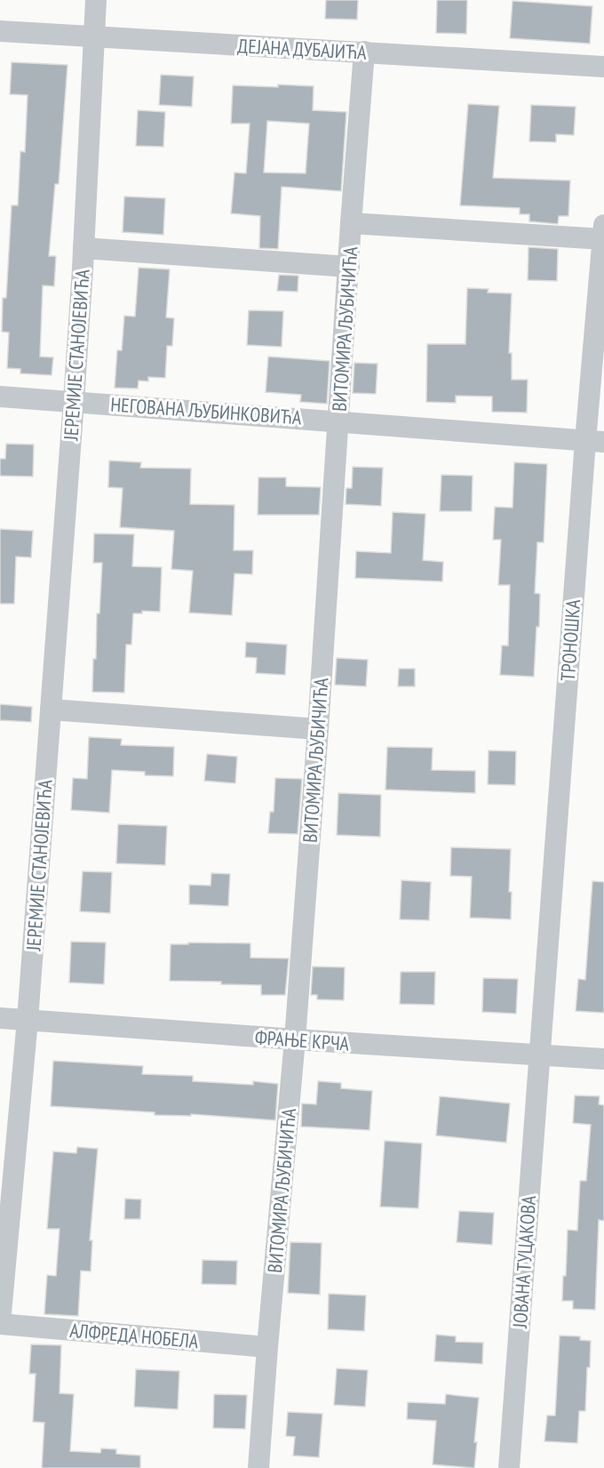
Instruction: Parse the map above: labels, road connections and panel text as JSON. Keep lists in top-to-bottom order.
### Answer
{
  "streets": {
    "street": [
      "ДЕЈАНА ДУБАЈИЋА",
      "ВИТОМИРА ЉУБИЧИЋА",
      "ЈЕРЕМИЈЕ СТАНОЈЕВИЋА",
      "НЕГОВАНА ЉУБИНКОВИЋА",
      "ТРОНОШКА",
      "ФРАЊЕ КРЧА",
      "ЈОВАНА ТУЦАКОВА",
      "АЛФРЕДА НОБЕЛА"
    ]
  },
  "crossings": [
    ["ДЕЈАНА ДУБАЈИЋА", "ВИТОМИРА ЉУБИЧИЋА"],
    ["ДЕЈАНА ДУБАЈИЋА", "ЈЕРЕМИЈЕ СТАНОЈЕВИЋА"],
    ["ВИТОМИРА ЉУБИЧИЋА", "НЕГОВАНА ЉУБИНКОВИЋА"],
    ["ВИТОМИРА ЉУБИЧИЋА", "ФРАЊЕ КРЧА"],
    ["ВИТОМИРА ЉУБИЧИЋА", "АЛФРЕДА НОБЕЛА"],
    ["ЈЕРЕМИЈЕ СТАНОЈЕВИЋА", "НЕГОВАНА ЉУБИНКОВИЋА"],
    ["ЈЕРЕМИЈЕ СТАНОЈЕВИЋА", "ФРАЊЕ КРЧА"],
    ["ЈЕРЕМИЈЕ СТАНОЈЕВИЋА", "АЛФРЕДА НОБЕЛА"],
    ["НЕГОВАНА ЉУБИНКОВИЋА", "ТРОНОШКА"],
    ["ТРОНОШКА", "ФРАЊЕ КРЧА"],
    ["ТРОНОШКА", "ЈОВАНА ТУЦАКОВА"],
    ["ФРАЊЕ КРЧА", "ЈОВАНА ТУЦАКОВА"],
    ["ФРАЊЕ КРЧА", "АЛФРЕДА НОБЕЛА"]
  ]
}
